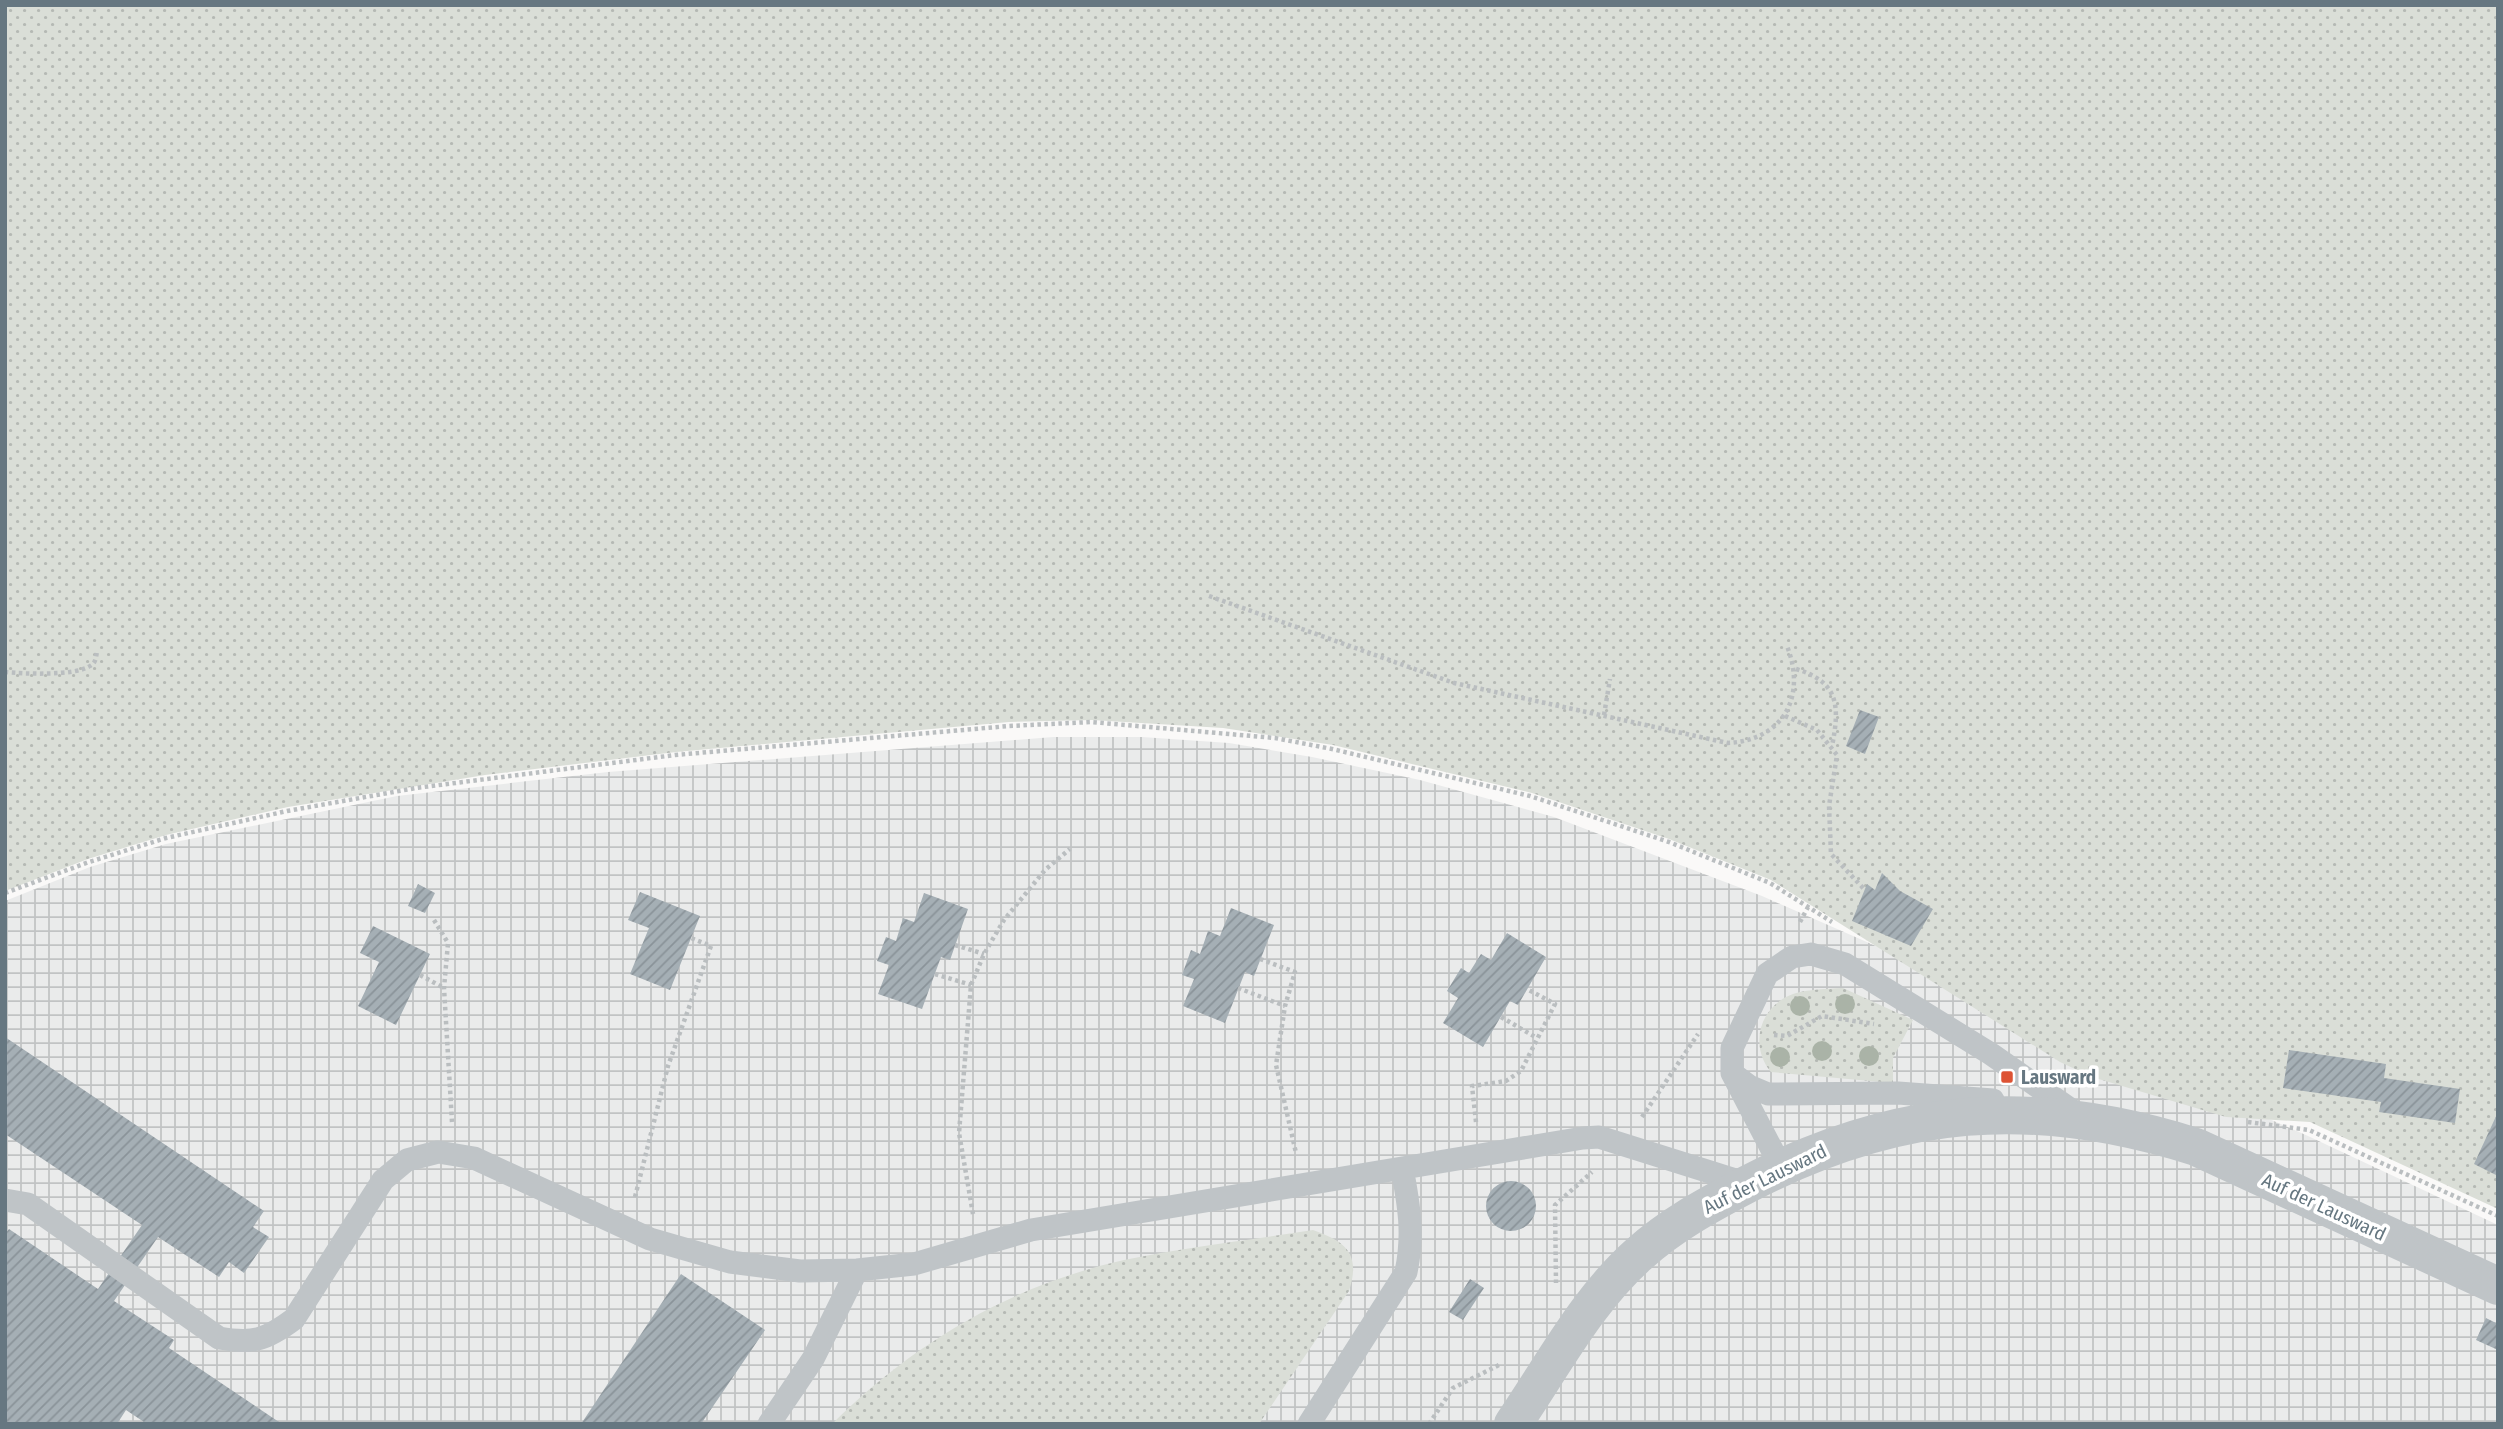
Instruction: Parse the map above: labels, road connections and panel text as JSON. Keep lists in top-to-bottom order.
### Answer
{
  "streets": {
    "street": ["Auf der Lausward"]
  },
  "places": {
    "transit": ["Lausward"]
  }
}
